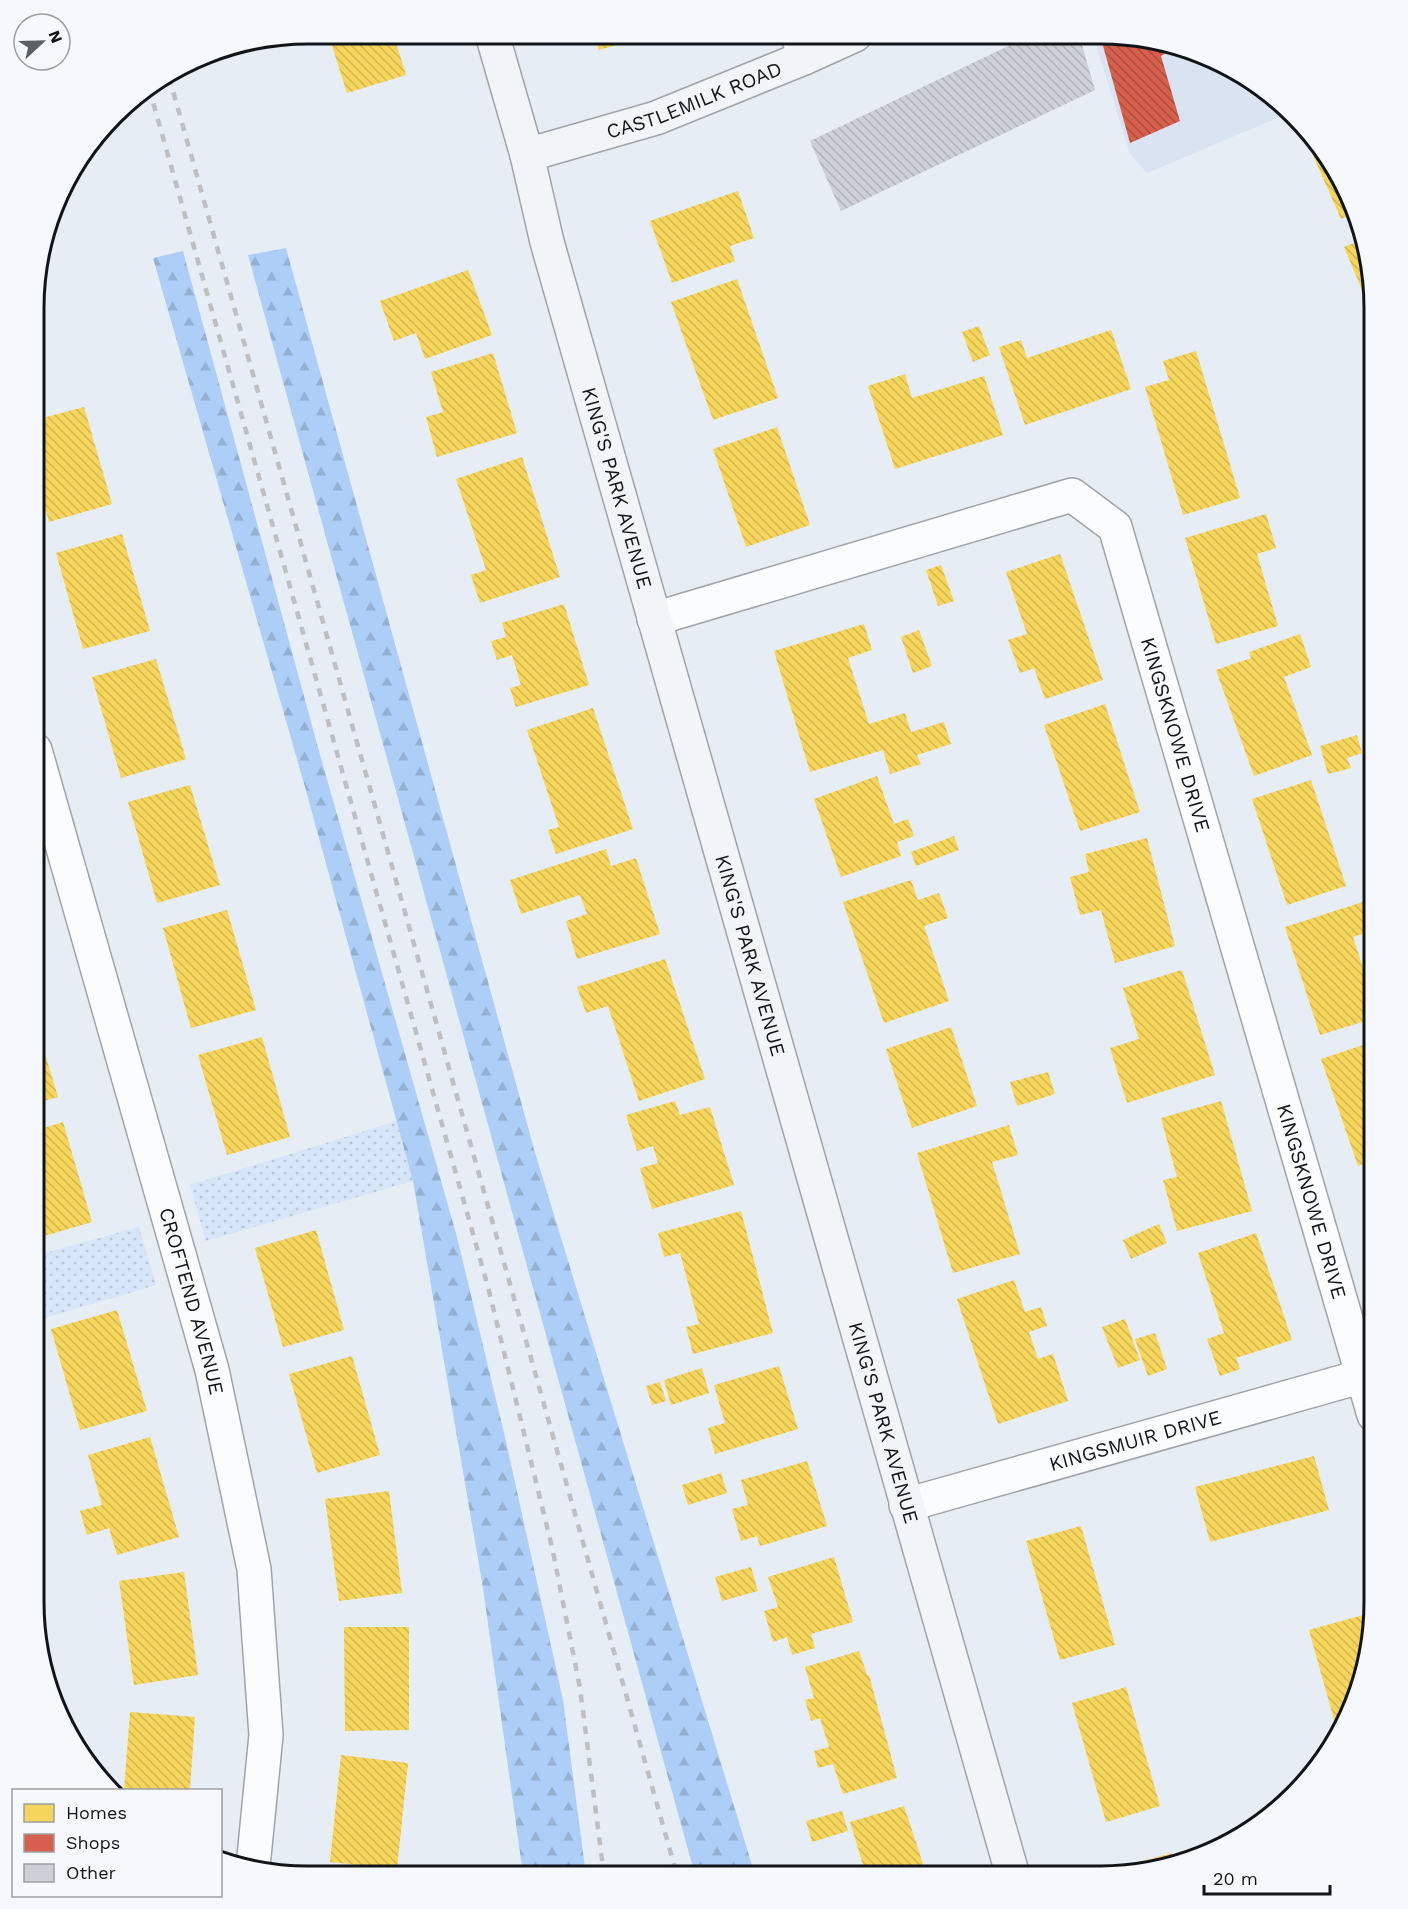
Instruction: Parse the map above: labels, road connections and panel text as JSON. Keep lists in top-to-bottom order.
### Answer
{
  "streets": {
    "main road": ["CASTLEMILK ROAD", "KING'S PARK AVENUE"],
    "street": ["KINGSKNOWE DRIVE", "CROFTEND AVENUE", "KINGSMUIR DRIVE"]
  },
  "crossings": [
    ["CASTLEMILK ROAD", "KING'S PARK AVENUE"],
    ["KING'S PARK AVENUE", "KINGSKNOWE DRIVE"],
    ["KING'S PARK AVENUE", "KINGSMUIR DRIVE"],
    ["KINGSKNOWE DRIVE", "KINGSMUIR DRIVE"]
  ],
  "legend": ["Homes", "Shops", "Other"],
  "scale_bar": "20 m",
  "north": "right"
}
